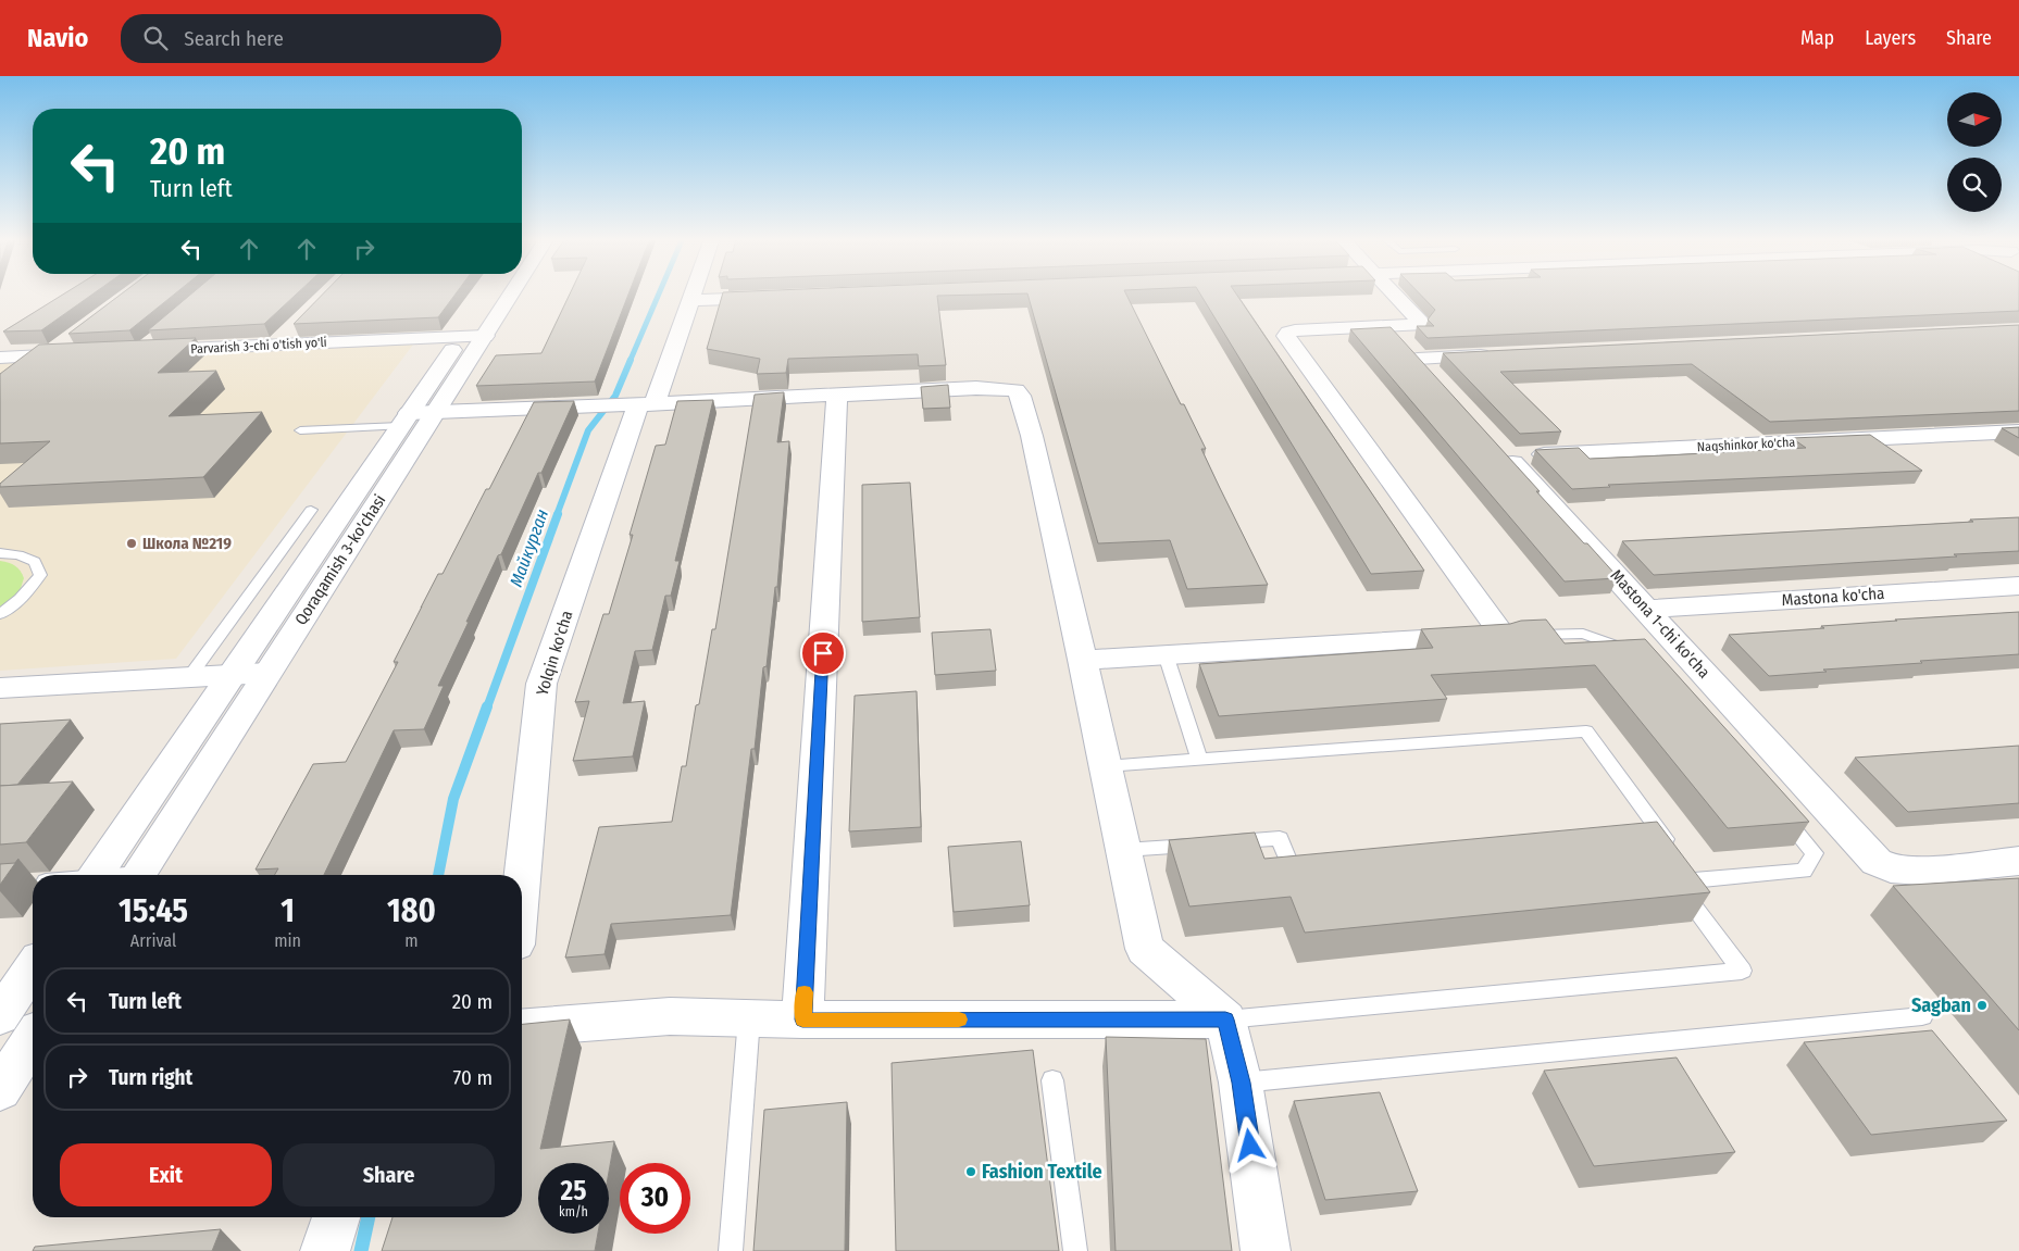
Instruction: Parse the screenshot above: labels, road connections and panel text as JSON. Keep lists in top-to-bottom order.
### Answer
{
  "streets": {
    "street": [
      "Parvarish 3-chi o'tish yo'li",
      "Naqshinkor ko'cha",
      "Qoraqamish 3-ko'chasi",
      "Mastona ko'cha",
      "Mastona 1-chi ko'cha",
      "Yolqin ko'cha"
    ]
  },
  "crossings": [
    ["Parvarish 3-chi o'tish yo'li", "Qoraqamish 3-ko'chasi"],
    ["Naqshinkor ko'cha", "Mastona 1-chi ko'cha"],
    ["Mastona ko'cha", "Mastona 1-chi ko'cha"]
  ],
  "water": ["Майкурган"],
  "places": ["Школа №219", "Sagban", "Fashion Textile"],
  "north": "right",
  "page": {
    "header": "Navio",
    "search": "Search here",
    "nav": ["Map", "Layers", "Share"],
    "turn": ["20 m", "Turn left"],
    "eta": [
      "15:45",
      "Arrival",
      "1",
      "min",
      "180",
      "m"
    ],
    "list": [
      {
        "name": "Turn left",
        "value": "20 m"
      },
      {
        "name": "Turn right",
        "value": "70 m"
      }
    ],
    "buttons": ["Exit", "Share"],
    "speed": "25 km/h",
    "limit": "30"
  }
}
